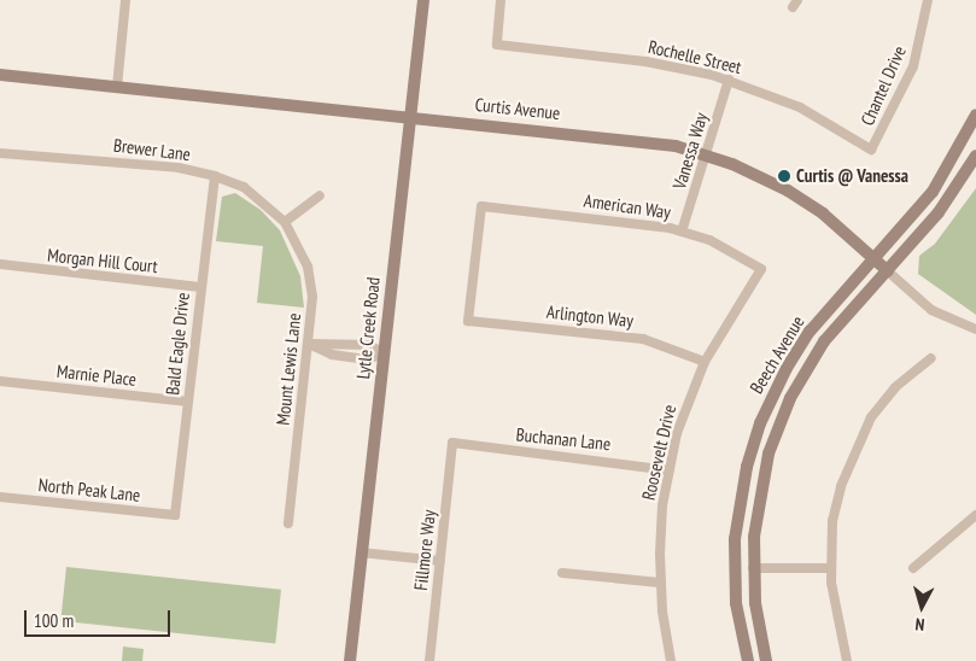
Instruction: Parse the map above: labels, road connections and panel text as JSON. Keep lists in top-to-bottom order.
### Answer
{
  "streets": {
    "street": [
      "Rochelle Street",
      "Chantel Drive",
      "Curtis Avenue",
      "Brewer Lane",
      "Vanessa Way",
      "American Way",
      "Morgan Hill Court",
      "Arlington Way",
      "Lytle Creek Road",
      "Bald Eagle Drive",
      "Beech Avenue",
      "Mount Lewis Lane",
      "Marnie Place",
      "Buchanan Lane",
      "Roosevelt Drive",
      "North Peak Lane",
      "Fillmore Way"
    ]
  },
  "crossings": [
    ["Rochelle Street", "Chantel Drive"],
    ["Rochelle Street", "Vanessa Way"],
    ["Curtis Avenue", "Vanessa Way"],
    ["Curtis Avenue", "Lytle Creek Road"],
    ["Curtis Avenue", "Beech Avenue"],
    ["Brewer Lane", "Bald Eagle Drive"],
    ["Brewer Lane", "Mount Lewis Lane"],
    ["Vanessa Way", "American Way"],
    ["American Way", "Arlington Way"],
    ["American Way", "Roosevelt Drive"],
    ["Morgan Hill Court", "Bald Eagle Drive"],
    ["Arlington Way", "Roosevelt Drive"],
    ["Bald Eagle Drive", "Marnie Place"],
    ["Bald Eagle Drive", "North Peak Lane"],
    ["Buchanan Lane", "Roosevelt Drive"],
    ["Buchanan Lane", "Fillmore Way"]
  ],
  "places": ["Curtis @ Vanessa"],
  "scale_bar": "100 m",
  "north": "bottom"
}
